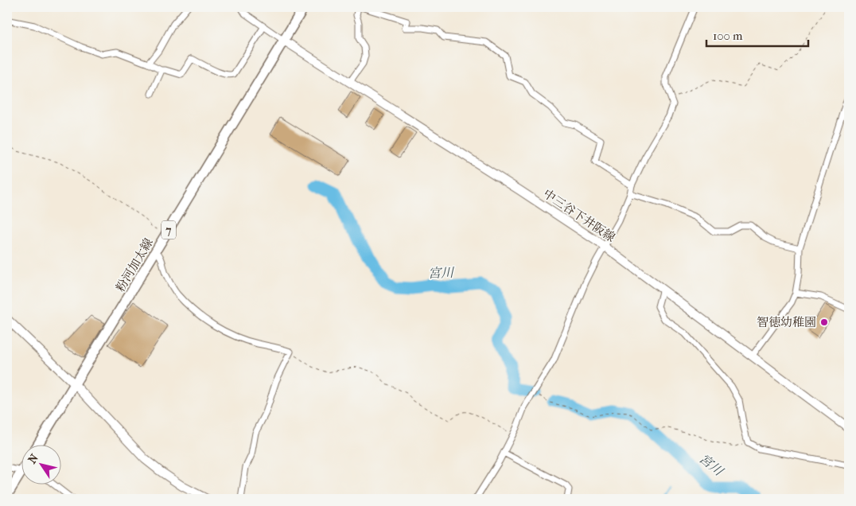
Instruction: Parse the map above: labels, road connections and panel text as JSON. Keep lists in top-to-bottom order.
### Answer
{
  "streets": {
    "main road": ["中三谷下井阪線", "7", "粉河加太線"]
  },
  "crossings": [
    ["中三谷下井阪線", "粉河加太線"]
  ],
  "water": ["宮川"],
  "places": ["智徳幼稚園"],
  "scale_bar": "100 m",
  "north": "top left"
}
